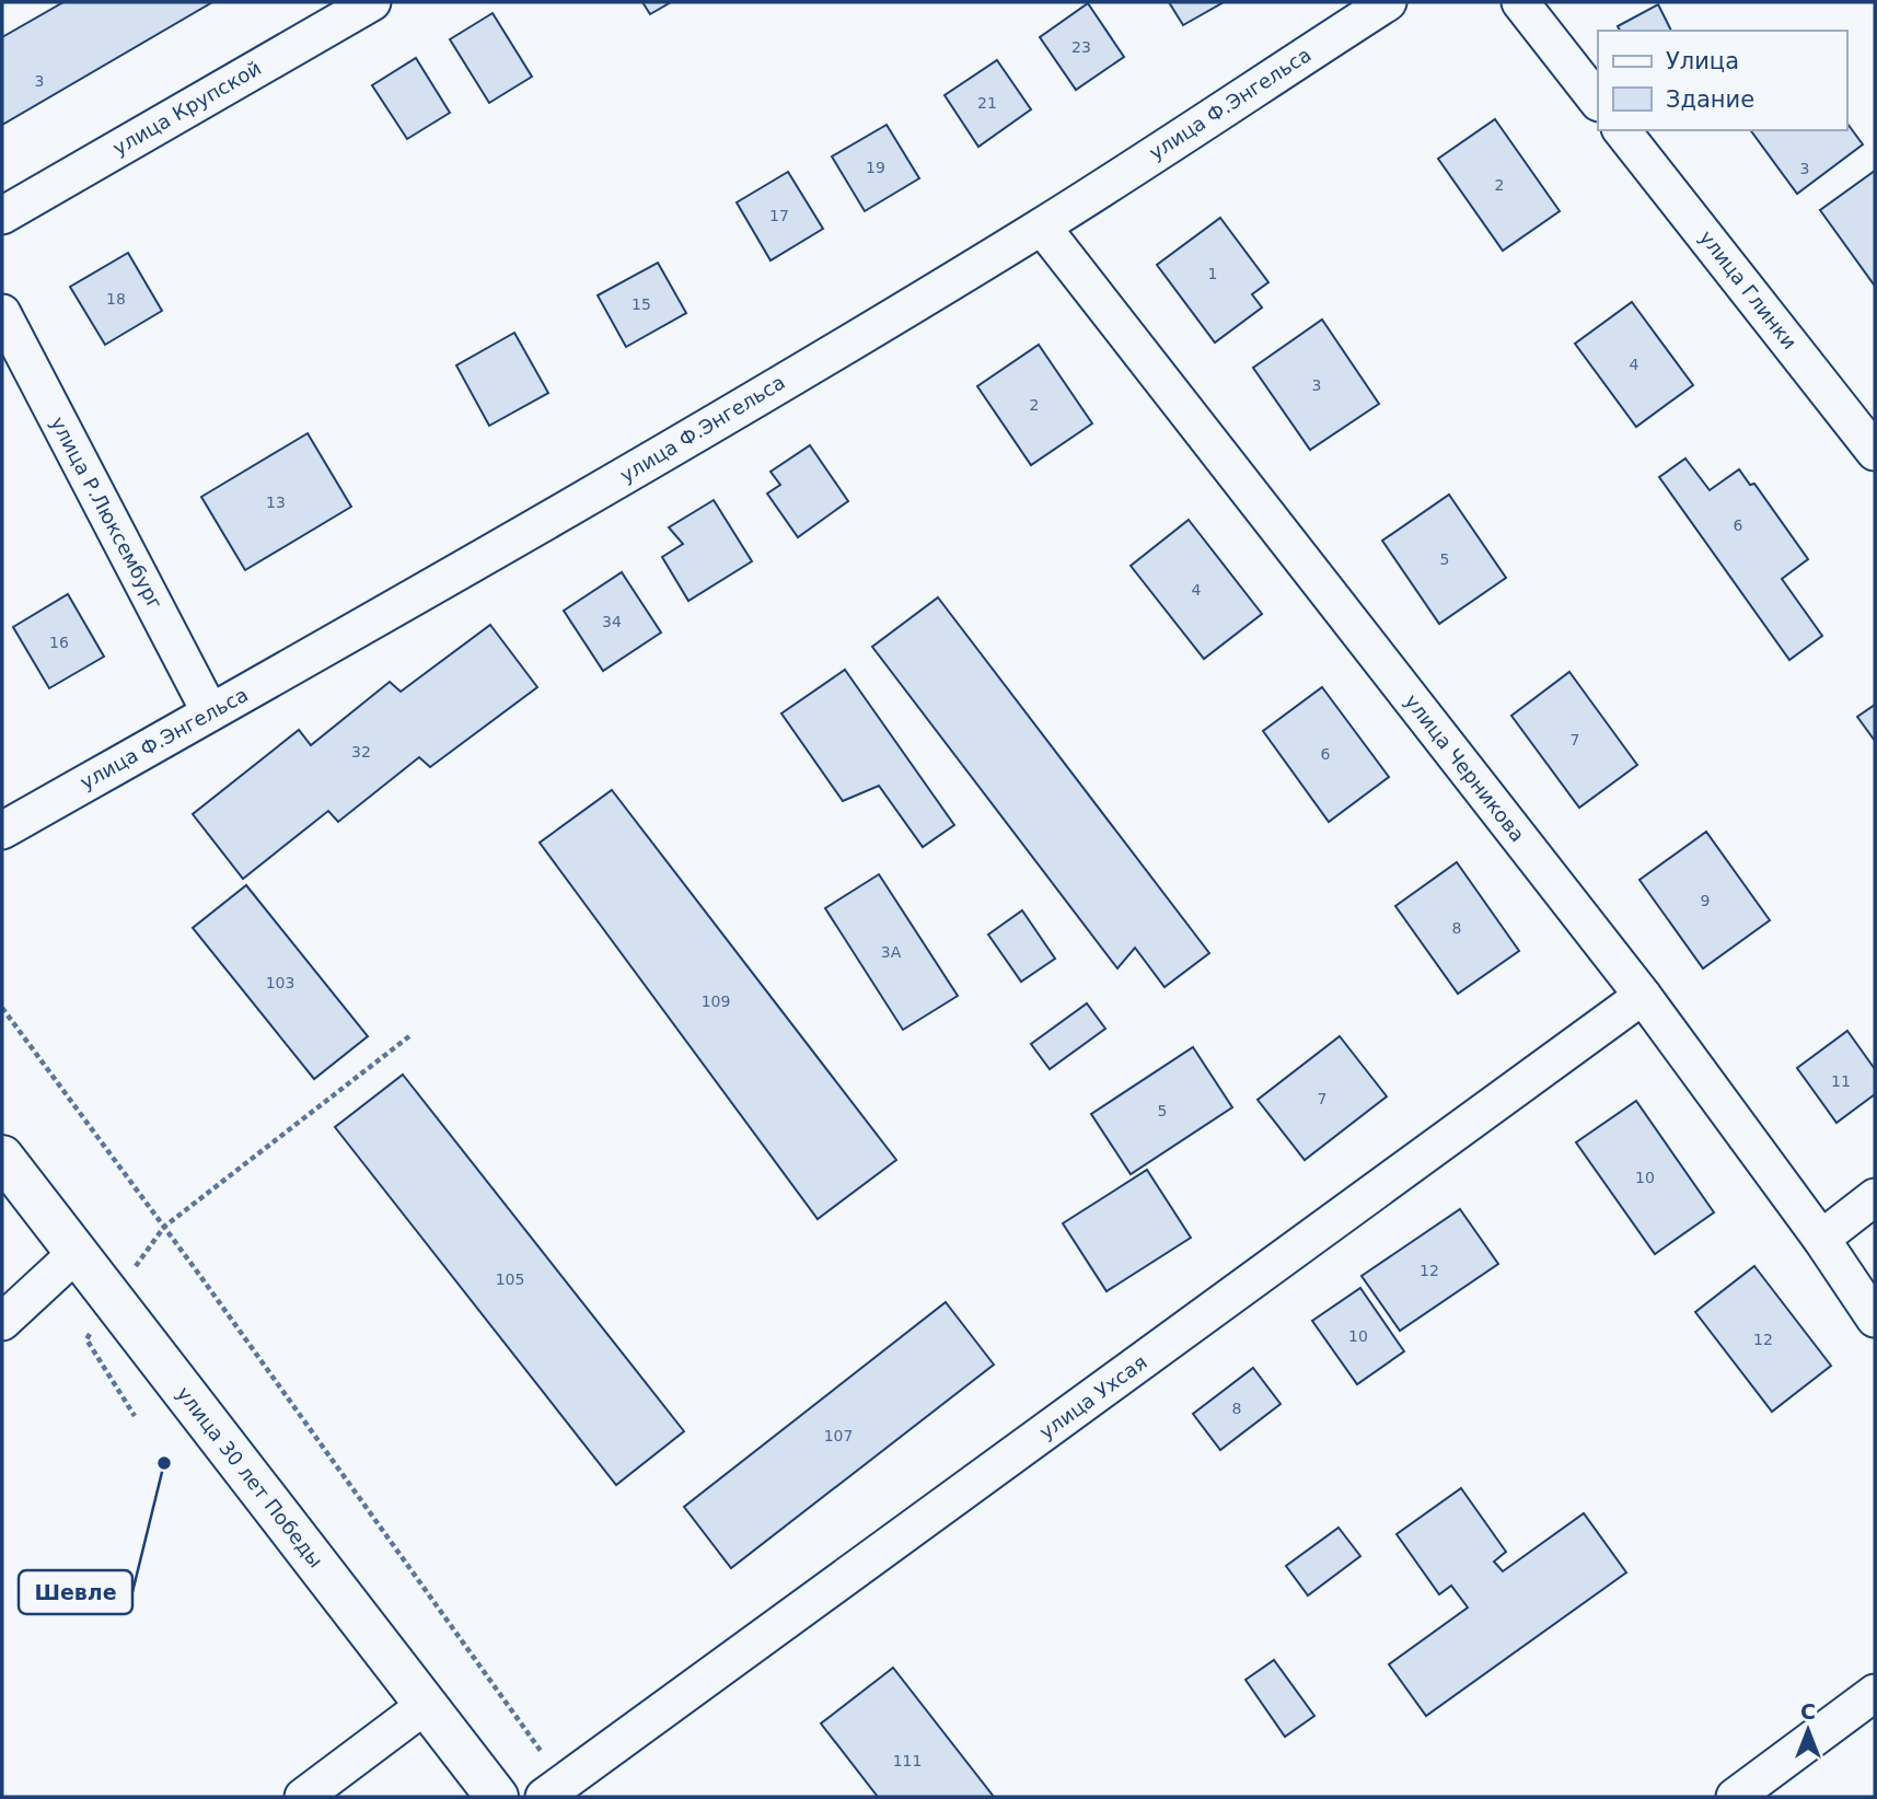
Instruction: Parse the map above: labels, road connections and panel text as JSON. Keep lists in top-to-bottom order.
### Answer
{
  "streets": {
    "street": [
      "улица Ф.Энгельса",
      "улица Крупской",
      "улица Глинки",
      "улица Р.Люксембург",
      "улица Черникова",
      "улица Ухсая",
      "улица 30 лет Победы"
    ]
  },
  "crossings": [
    ["улица Ф.Энгельса", "улица Р.Люксембург"],
    ["улица Ф.Энгельса", "улица Черникова"],
    ["улица Черникова", "улица Ухсая"]
  ],
  "places": ["Шевле"],
  "house_numbers": [
    "23",
    "3",
    "21",
    "19",
    "3",
    "2",
    "17",
    "1",
    "18",
    "15",
    "4",
    "3",
    "2",
    "13",
    "6",
    "5",
    "4",
    "34",
    "16",
    "7",
    "32",
    "6",
    "9",
    "8",
    "3А",
    "103",
    "109",
    "11",
    "7",
    "5",
    "10",
    "12",
    "105",
    "10",
    "12",
    "8",
    "107",
    "111"
  ],
  "legend": ["Улица", "Здание"],
  "north": "top"
}
